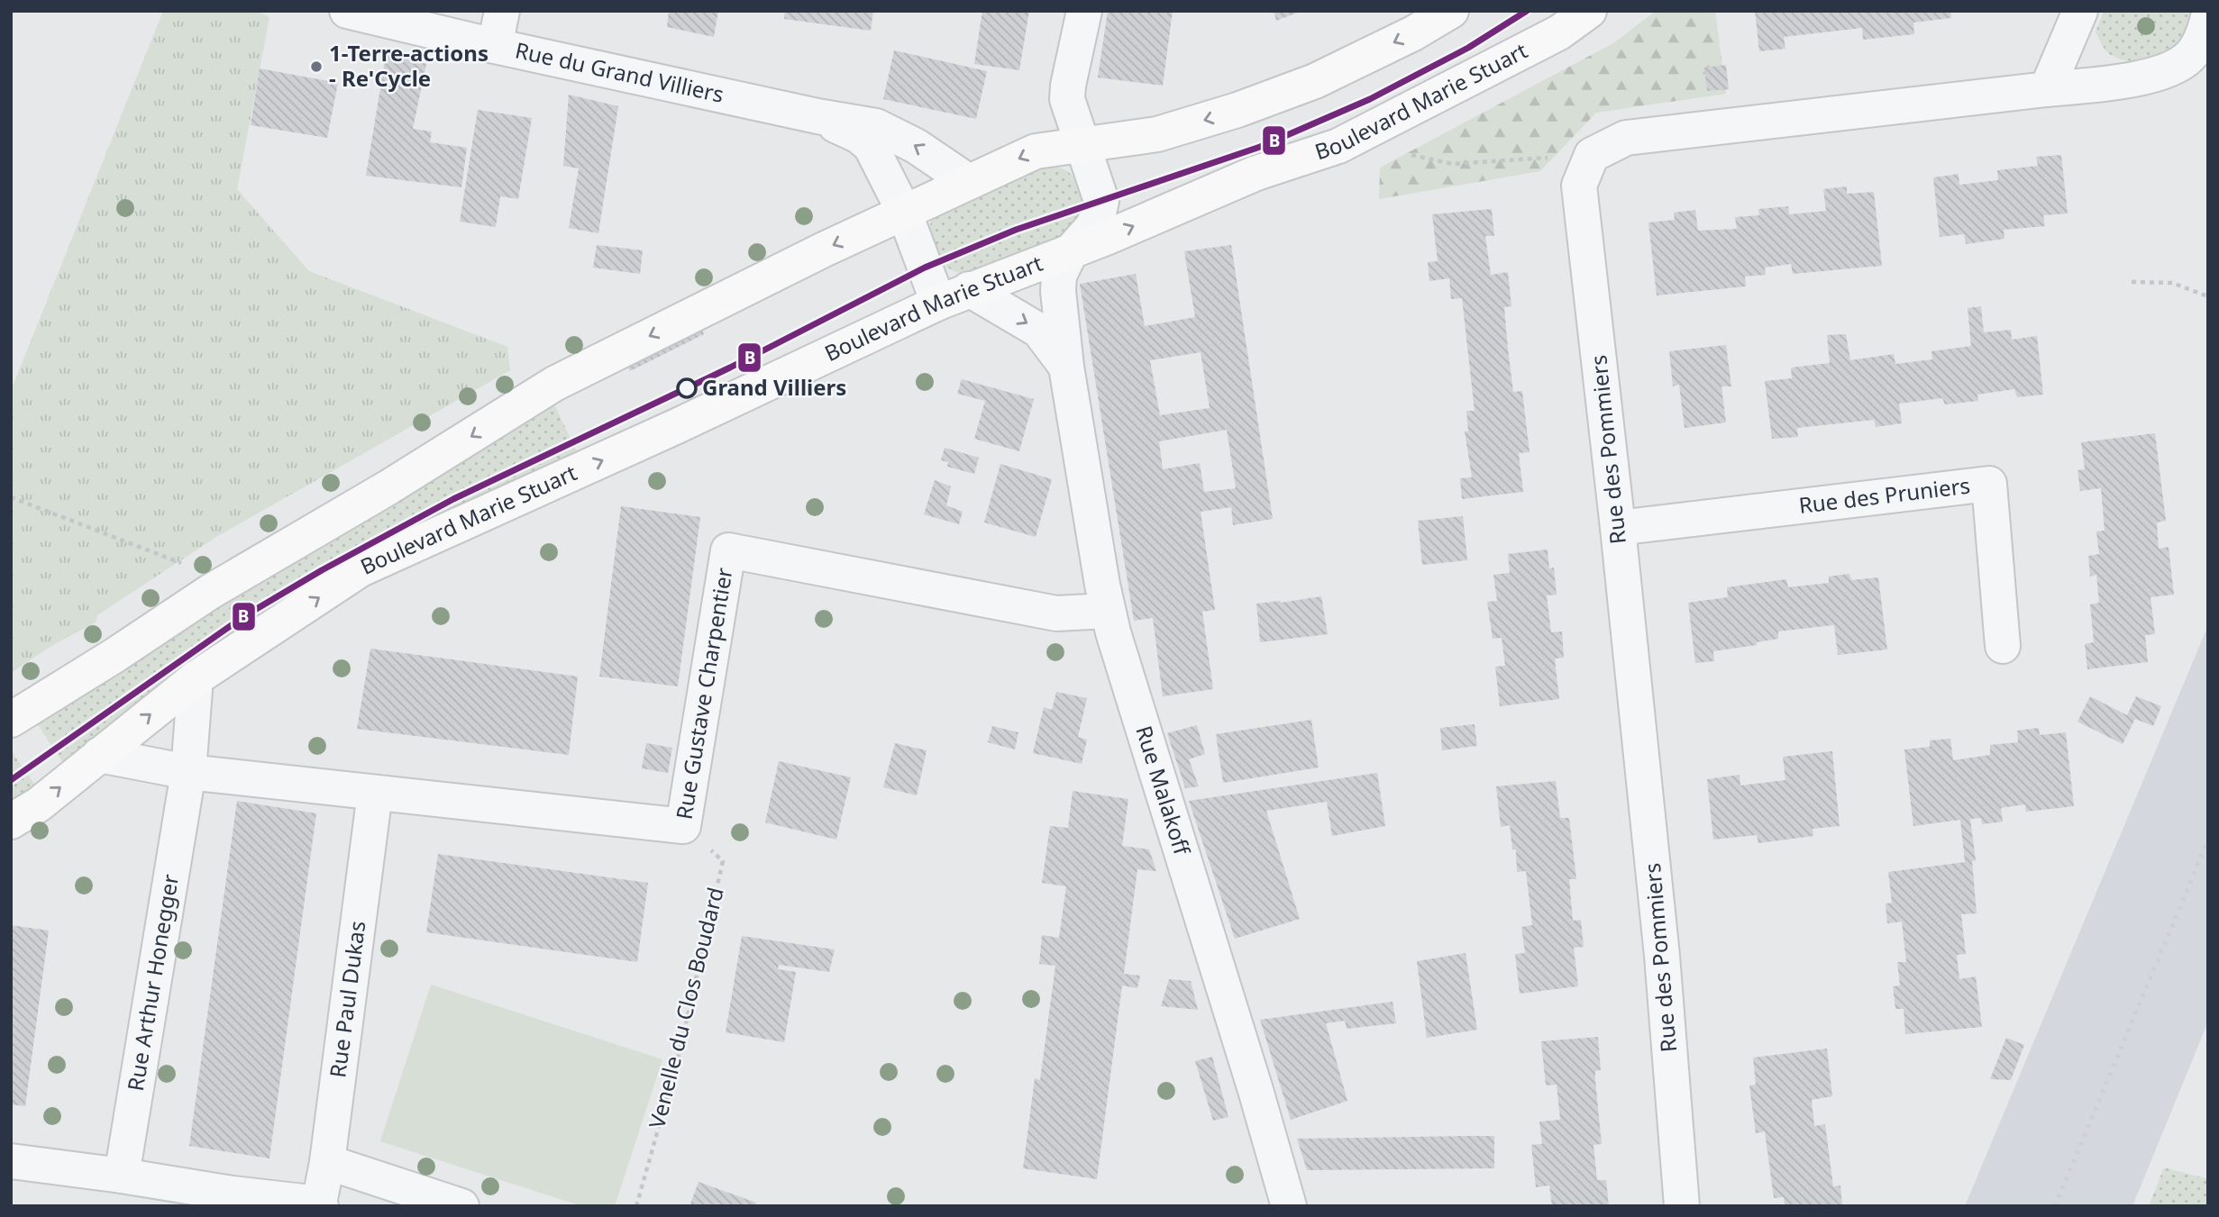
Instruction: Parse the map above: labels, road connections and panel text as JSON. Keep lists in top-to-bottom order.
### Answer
{
  "streets": {
    "main road": ["Boulevard Marie Stuart"],
    "street": [
      "Rue du Grand Villiers",
      "Rue des Pommiers",
      "Rue des Pruniers",
      "Rue Gustave Charpentier",
      "Rue Malakoff",
      "Rue Arthur Honegger",
      "Rue Paul Dukas"
    ],
    "path": ["Venelle du Clos Boudard"]
  },
  "crossings": [
    ["Rue du Grand Villiers", "Boulevard Marie Stuart"],
    ["Boulevard Marie Stuart", "Rue Gustave Charpentier"],
    ["Boulevard Marie Stuart", "Rue Malakoff"],
    ["Boulevard Marie Stuart", "Rue Arthur Honegger"],
    ["Rue des Pommiers", "Rue des Pruniers"],
    ["Rue Gustave Charpentier", "Rue Malakoff"],
    ["Rue Gustave Charpentier", "Rue Arthur Honegger"],
    ["Rue Gustave Charpentier", "Rue Paul Dukas"],
    ["Rue Gustave Charpentier", "Venelle du Clos Boudard"]
  ],
  "places": ["1-Terre-actions - Re'Cycle", "Grand Villiers"],
  "lines": ["transit line B"]
}
